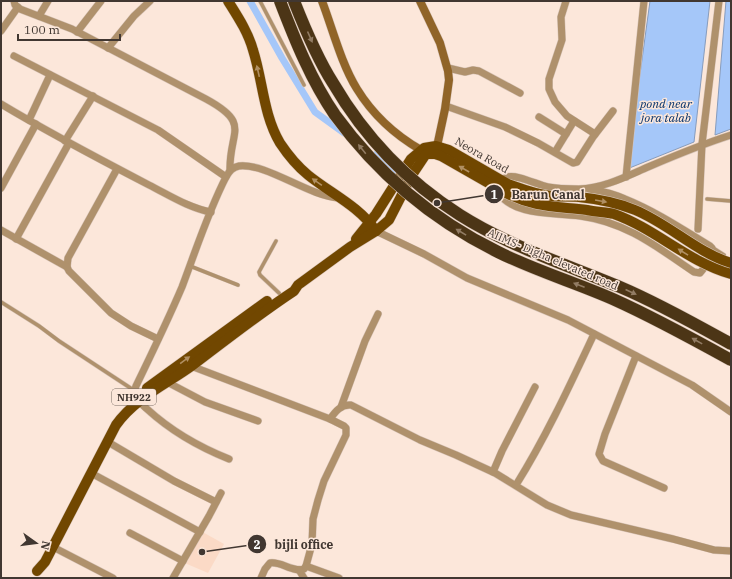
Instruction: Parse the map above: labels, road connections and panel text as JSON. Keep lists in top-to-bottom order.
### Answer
{
  "streets": {
    "highway": ["AIIMS- Digha elevated road"],
    "main road": ["Neora Road", "NH922"]
  },
  "water": ["pond near jora talab"],
  "places": ["Barun Canal", "bijli office"],
  "scale_bar": "100 m",
  "north": "right"
}
